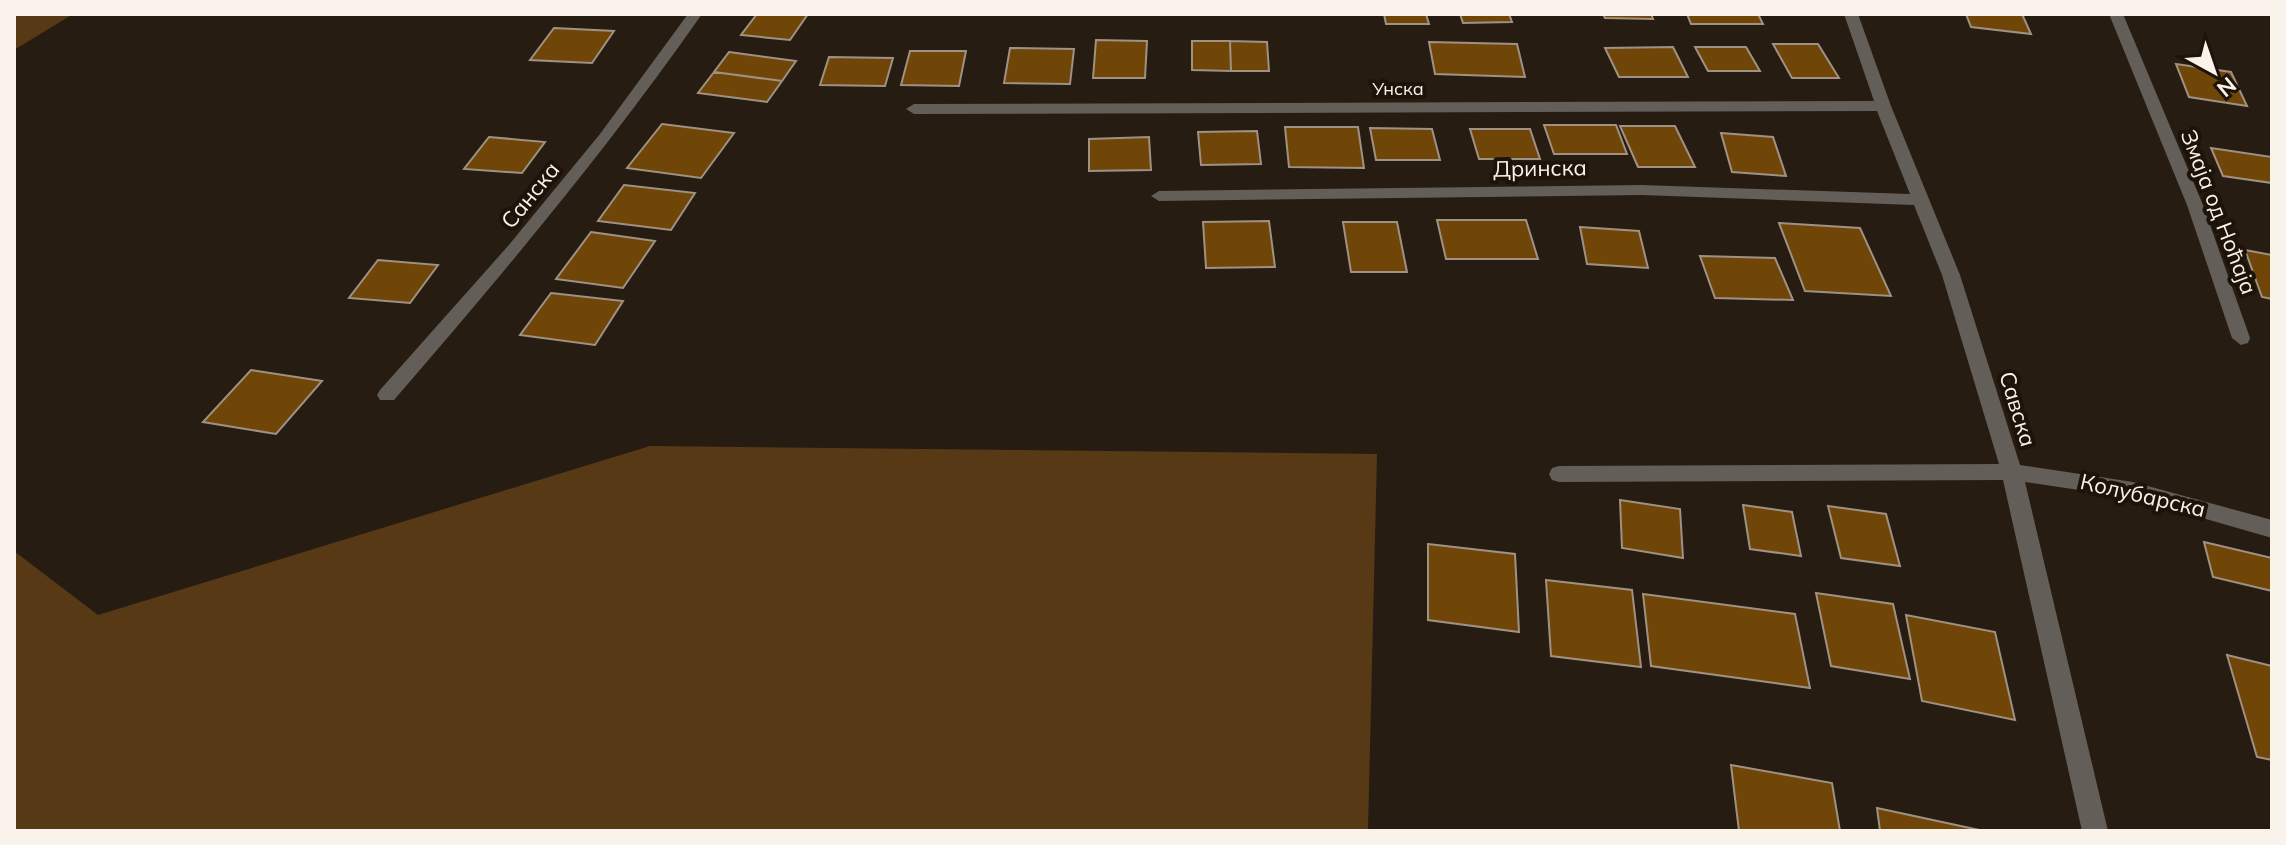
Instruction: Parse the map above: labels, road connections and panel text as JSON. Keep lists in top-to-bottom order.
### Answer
{
  "streets": {
    "street": [
      "Унска",
      "Дринска",
      "Санска",
      "Змаја од Ноћаја",
      "Савска",
      "Колубарска"
    ]
  },
  "crossings": [
    ["Унска", "Савска"],
    ["Дринска", "Савска"],
    ["Савска", "Колубарска"]
  ],
  "north": "bottom right"
}
